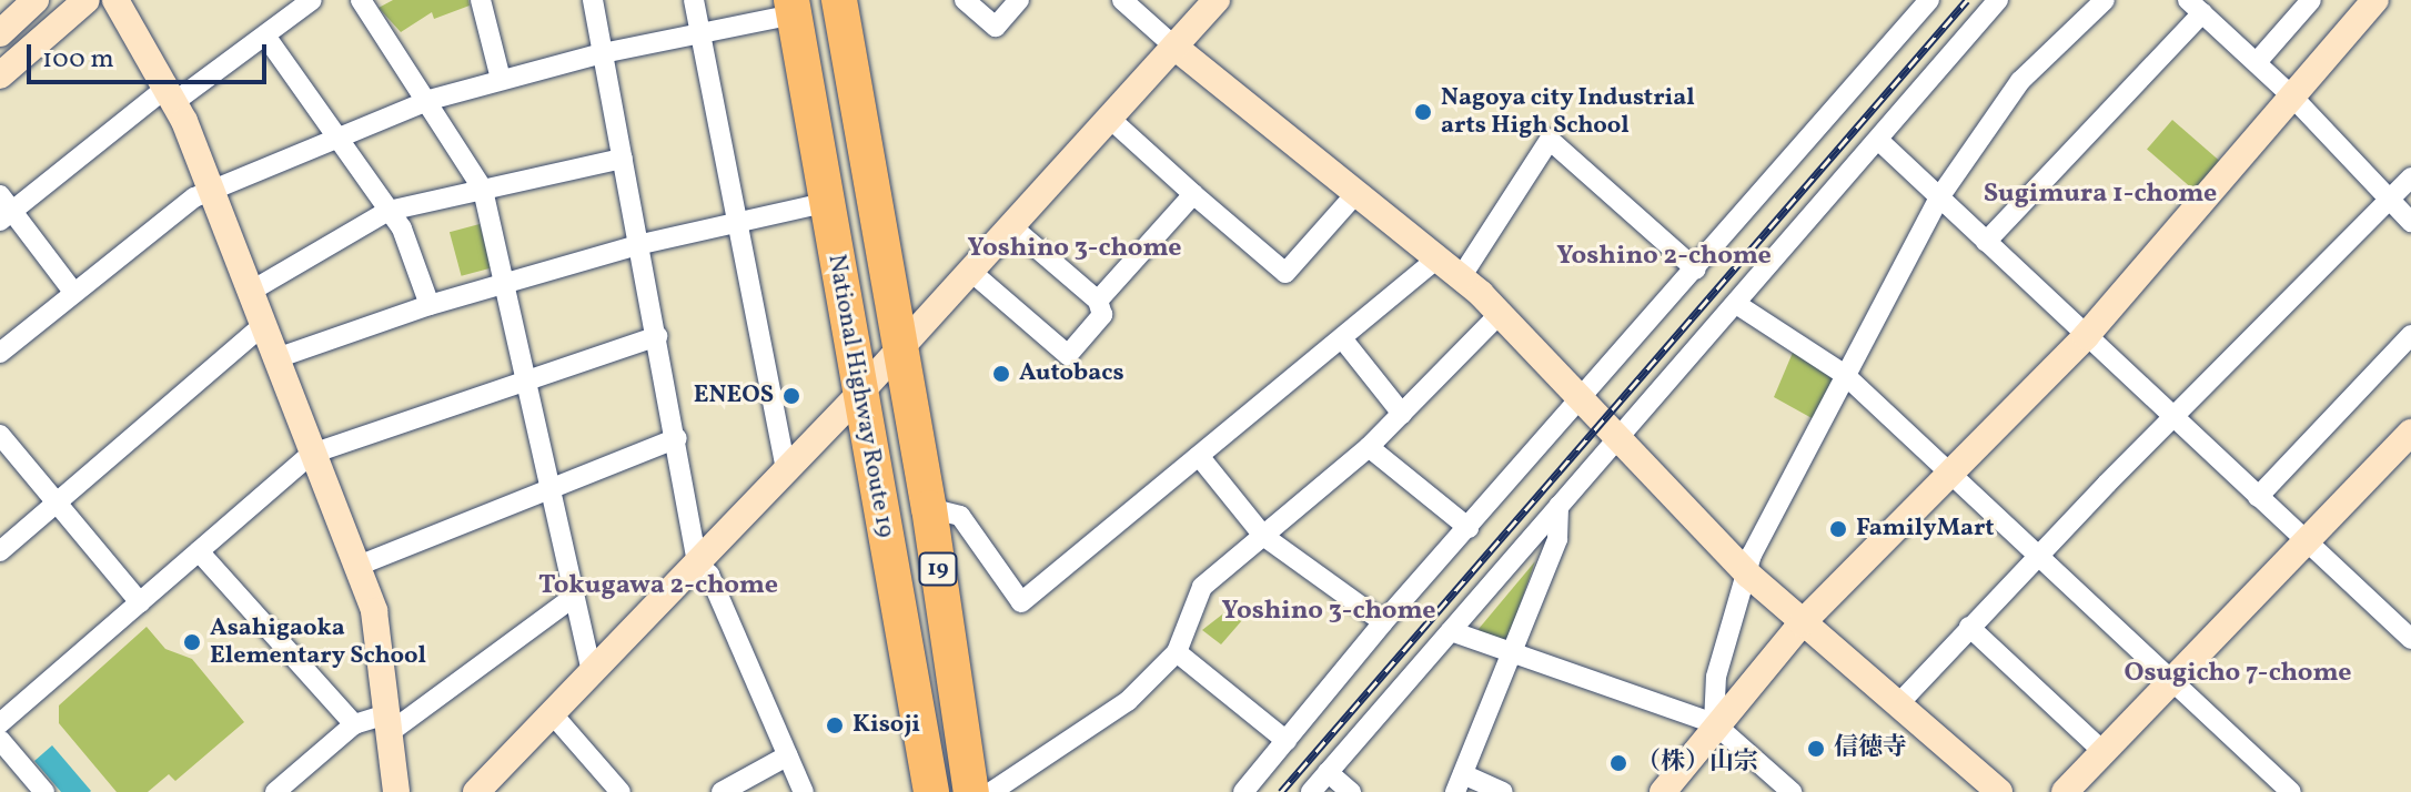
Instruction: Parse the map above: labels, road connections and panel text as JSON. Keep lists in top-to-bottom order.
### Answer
{
  "streets": {
    "highway": ["National Highway Route 19", "19"]
  },
  "districts": [
    "Sugimura 1-chome",
    "Yoshino 3-chome",
    "Yoshino 2-chome",
    "Tokugawa 2-chome",
    "Yoshino 3-chome",
    "Osugicho 7-chome"
  ],
  "places": [
    "Nagoya city Industrial arts High School",
    "Autobacs",
    "ENEOS",
    "FamilyMart",
    "Asahigaoka Elementary School",
    "Kisoji",
    "信徳寺",
    "（株）山宗"
  ],
  "scale_bar": "100 m"
}
